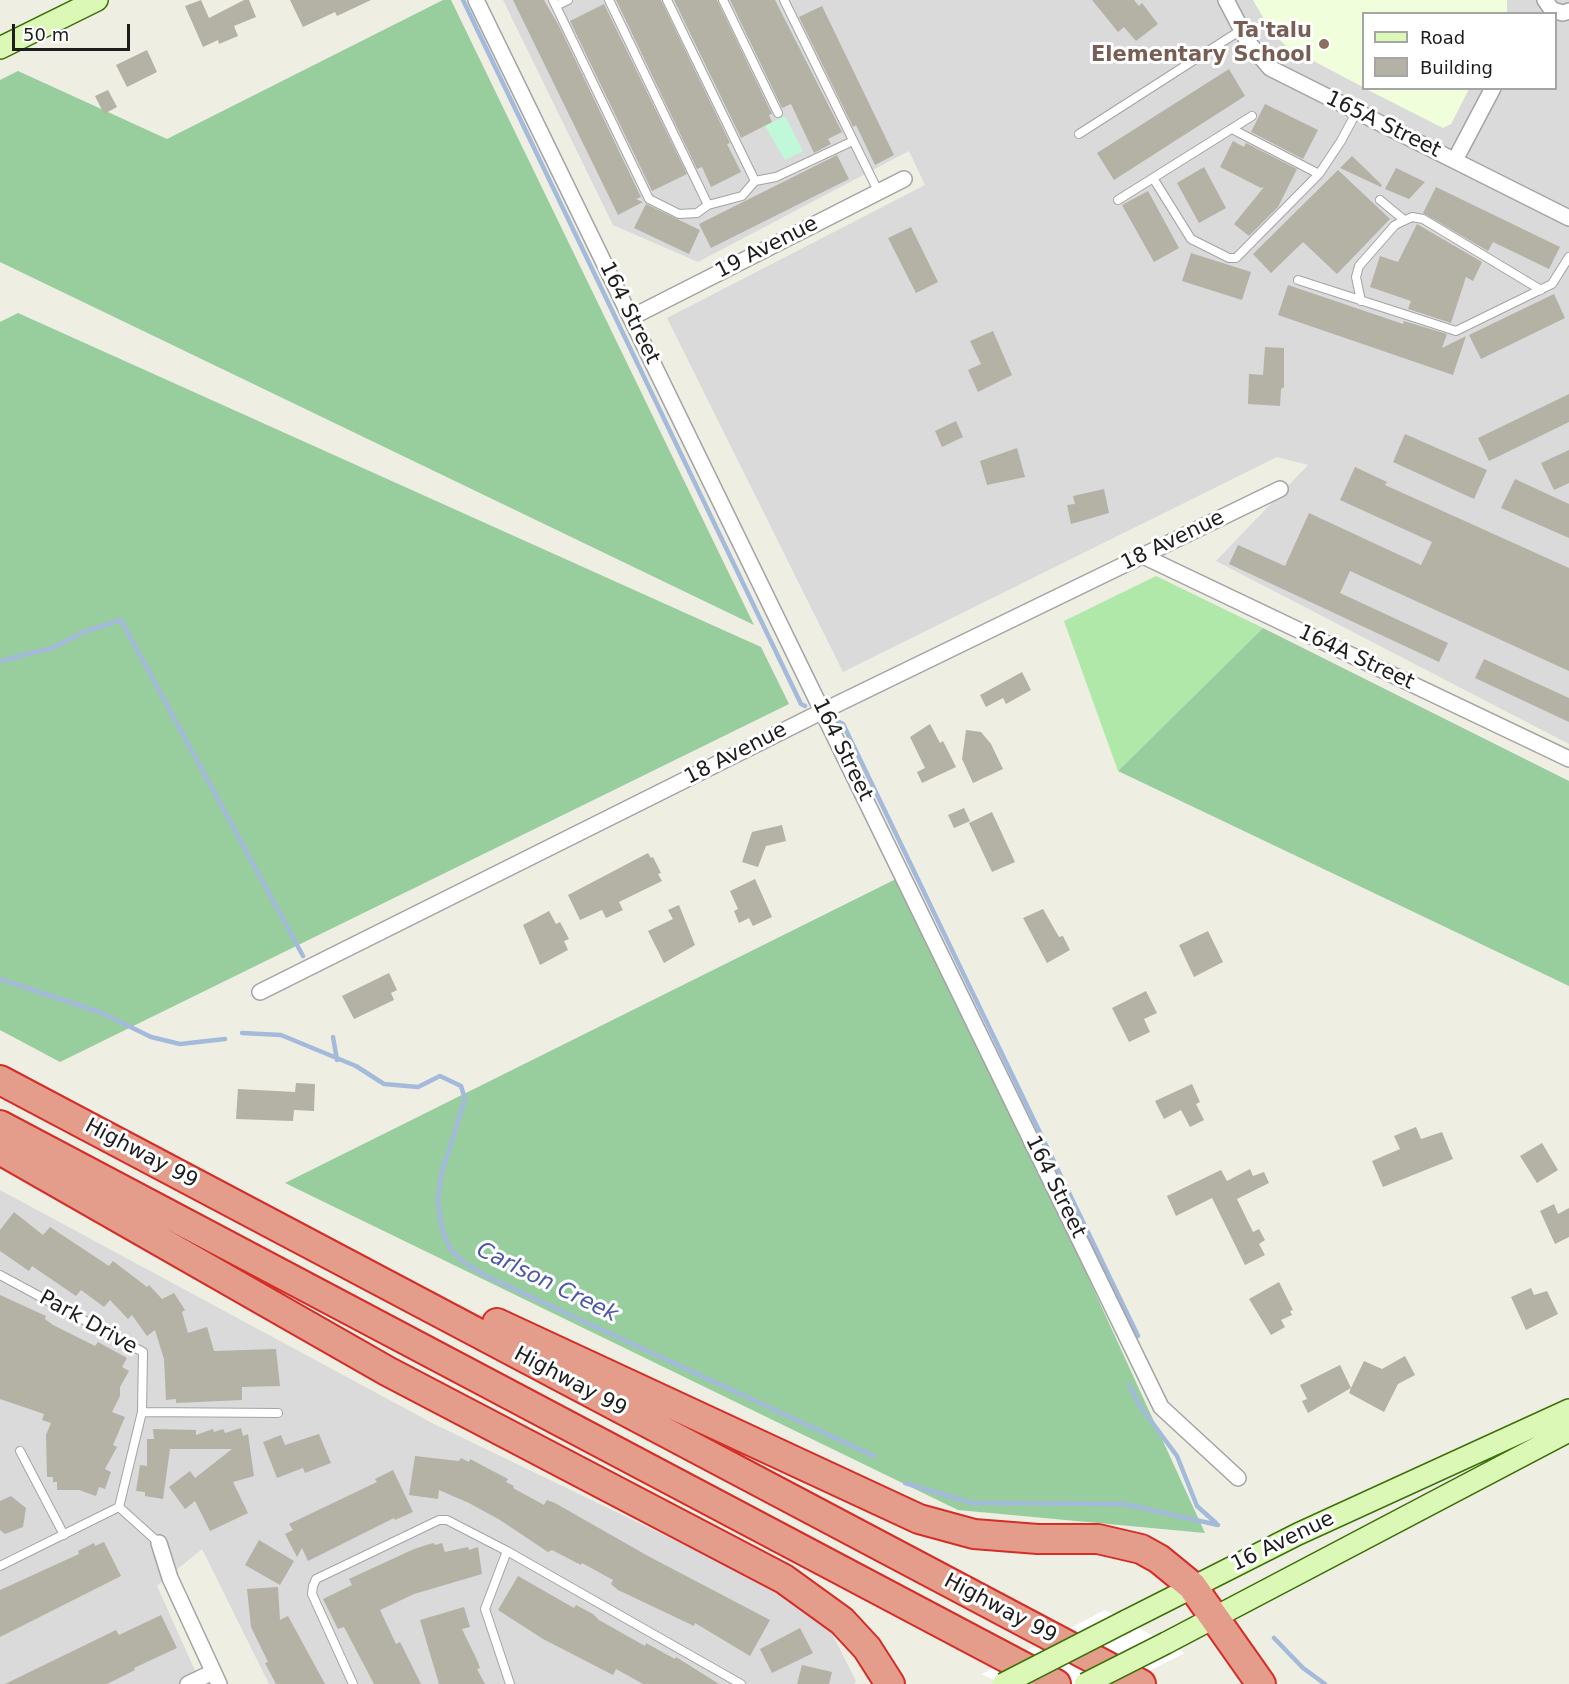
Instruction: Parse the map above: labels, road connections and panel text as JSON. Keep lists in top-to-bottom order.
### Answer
{
  "streets": {
    "highway": ["Highway 99"],
    "main road": ["16 Avenue"],
    "street": [
      "165A Street",
      "19 Avenue",
      "164 Street",
      "18 Avenue",
      "164A Street"
    ],
    "lane": ["Park Drive"]
  },
  "crossings": [
    ["19 Avenue", "164 Street"],
    ["164 Street", "18 Avenue"],
    ["18 Avenue", "164A Street"]
  ],
  "water": ["Carlson Creek"],
  "places": ["Ta'talu Elementary School"],
  "legend": ["Road", "Building"],
  "scale_bar": "50 m"
}
